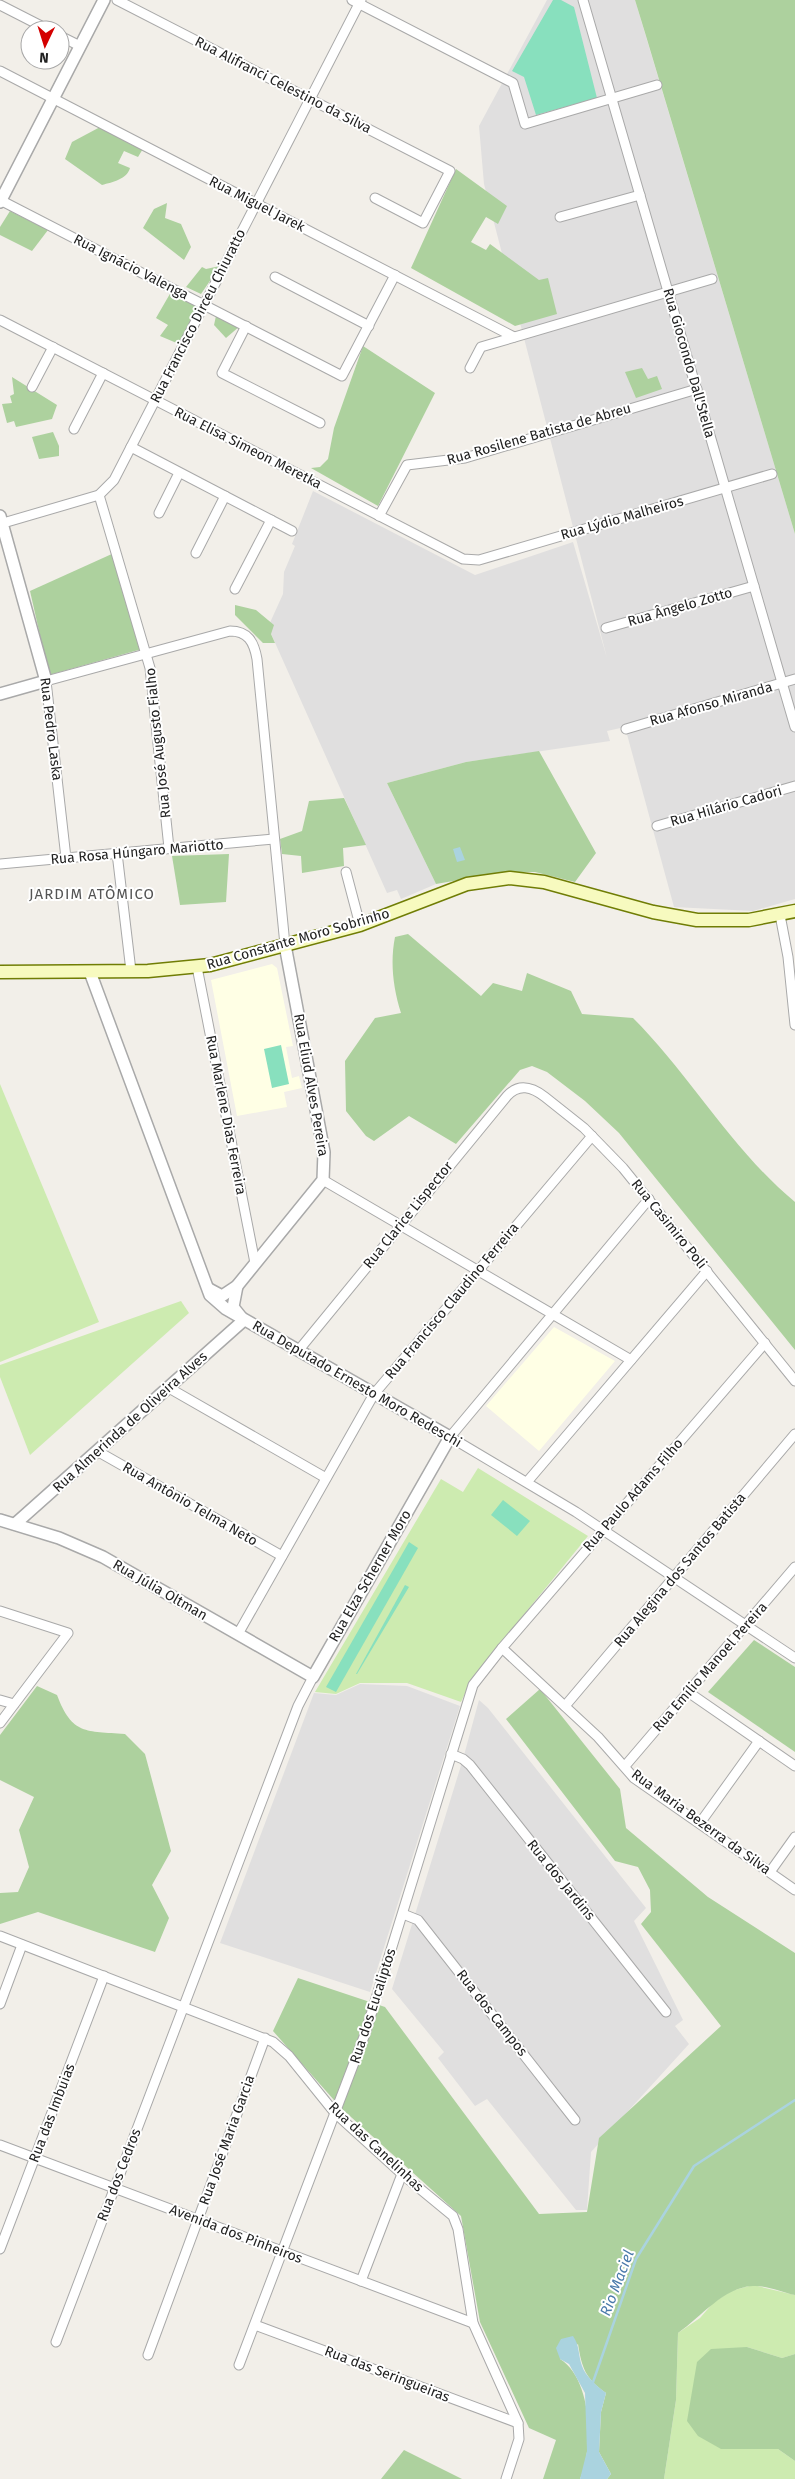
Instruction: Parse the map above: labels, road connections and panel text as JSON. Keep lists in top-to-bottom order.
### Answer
{
  "streets": {
    "main road": ["Rua Constante Moro Sobrinho"],
    "street": [
      "Rua Alifranci Celestino da Silva",
      "Rua Miguel Jarek",
      "Rua Ignácio Valenga",
      "Rua Francisco Dirceu Chiuratto",
      "Rua Giocondo Dall'Stella",
      "Rua Rosilene Batista de Abreu",
      "Rua Elisa Simeon Meretka",
      "Rua Lýdio Malheiros",
      "Rua Ângelo Zotto",
      "Rua Afonso Miranda",
      "Rua Pedro Laska",
      "Rua José Augusto Fialho",
      "Rua Hilário Cadori",
      "Rua Rosa Húngaro Mariotto",
      "Rua Eliud Alves Pereira",
      "Rua Marlene Dias Ferreira",
      "Rua Clarice Lispector",
      "Rua Casimiro Poli",
      "Rua Francisco Claudino Ferreira",
      "Rua Deputado Ernesto Moro Redeschi",
      "Rua Almerinda de Oliveira Alves",
      "Rua Paulo Adams Filho",
      "Rua Antônio Telma Neto",
      "Rua Alegina dos Santos Batista",
      "Rua Elza Scherner Moro",
      "Rua Júlia Oltman",
      "Rua Emílio Manoel Pereira",
      "Rua Maria Bezerra da Silva",
      "Rua dos Jardins",
      "Rua dos Eucaliptos",
      "Rua dos Campos",
      "Rua das Imbuias",
      "Rua José Maria Garcia",
      "Rua das Canelinhas",
      "Rua dos Cedros",
      "Avenida dos Pinheiros",
      "Rua das Seringueiras"
    ]
  },
  "crossings": [
    ["Rua Alifranci Celestino da Silva", "Rua Francisco Dirceu Chiuratto"],
    ["Rua Miguel Jarek", "Rua Francisco Dirceu Chiuratto"],
    ["Rua Ignácio Valenga", "Rua Francisco Dirceu Chiuratto"],
    ["Rua Francisco Dirceu Chiuratto", "Rua Elisa Simeon Meretka"],
    ["Rua Francisco Dirceu Chiuratto", "Rua José Augusto Fialho"],
    ["Rua Giocondo Dall'Stella", "Rua Rosilene Batista de Abreu"],
    ["Rua Giocondo Dall'Stella", "Rua Lýdio Malheiros"],
    ["Rua Giocondo Dall'Stella", "Rua Ângelo Zotto"],
    ["Rua Giocondo Dall'Stella", "Rua Afonso Miranda"],
    ["Rua Rosilene Batista de Abreu", "Rua Elisa Simeon Meretka"],
    ["Rua Elisa Simeon Meretka", "Rua Lýdio Malheiros"],
    ["Rua Pedro Laska", "Rua Rosa Húngaro Mariotto"],
    ["Rua José Augusto Fialho", "Rua Rosa Húngaro Mariotto"],
    ["Rua José Augusto Fialho", "Rua Eliud Alves Pereira"],
    ["Rua Rosa Húngaro Mariotto", "Rua Eliud Alves Pereira"],
    ["Rua Constante Moro Sobrinho", "Rua Eliud Alves Pereira"],
    ["Rua Constante Moro Sobrinho", "Rua Marlene Dias Ferreira"],
    ["Rua Constante Moro Sobrinho", "Rua Deputado Ernesto Moro Redeschi"],
    ["Rua Clarice Lispector", "Rua Casimiro Poli"],
    ["Rua Clarice Lispector", "Rua Deputado Ernesto Moro Redeschi"],
    ["Rua Casimiro Poli", "Rua Francisco Claudino Ferreira"],
    ["Rua Casimiro Poli", "Rua Paulo Adams Filho"],
    ["Rua Casimiro Poli", "Rua Elza Scherner Moro"],
    ["Rua Francisco Claudino Ferreira", "Rua Deputado Ernesto Moro Redeschi"],
    ["Rua Francisco Claudino Ferreira", "Rua Antônio Telma Neto"],
    ["Rua Francisco Claudino Ferreira", "Rua Júlia Oltman"],
    ["Rua Deputado Ernesto Moro Redeschi", "Rua Almerinda de Oliveira Alves"],
    ["Rua Deputado Ernesto Moro Redeschi", "Rua Paulo Adams Filho"],
    ["Rua Deputado Ernesto Moro Redeschi", "Rua Alegina dos Santos Batista"],
    ["Rua Deputado Ernesto Moro Redeschi", "Rua Elza Scherner Moro"],
    ["Rua Deputado Ernesto Moro Redeschi", "Rua Emílio Manoel Pereira"],
    ["Rua Almerinda de Oliveira Alves", "Rua Antônio Telma Neto"],
    ["Rua Almerinda de Oliveira Alves", "Rua Júlia Oltman"],
    ["Rua Paulo Adams Filho", "Rua Maria Bezerra da Silva"],
    ["Rua Paulo Adams Filho", "Rua dos Eucaliptos"],
    ["Rua Alegina dos Santos Batista", "Rua Maria Bezerra da Silva"],
    ["Rua Elza Scherner Moro", "Rua Júlia Oltman"],
    ["Rua Elza Scherner Moro", "Rua das Canelinhas"],
    ["Rua Elza Scherner Moro", "Rua dos Cedros"],
    ["Rua Emílio Manoel Pereira", "Rua Maria Bezerra da Silva"],
    ["Rua Maria Bezerra da Silva", "Rua dos Eucaliptos"],
    ["Rua dos Jardins", "Rua dos Eucaliptos"],
    ["Rua dos Eucaliptos", "Rua dos Campos"],
    ["Rua dos Eucaliptos", "Rua das Canelinhas"],
    ["Rua dos Eucaliptos", "Avenida dos Pinheiros"],
    ["Rua dos Eucaliptos", "Rua das Seringueiras"],
    ["Rua das Imbuias", "Rua das Canelinhas"],
    ["Rua das Imbuias", "Avenida dos Pinheiros"],
    ["Rua José Maria Garcia", "Rua das Canelinhas"],
    ["Rua José Maria Garcia", "Avenida dos Pinheiros"],
    ["Rua das Canelinhas", "Rua dos Cedros"],
    ["Rua das Canelinhas", "Avenida dos Pinheiros"],
    ["Rua das Canelinhas", "Rua das Seringueiras"],
    ["Rua dos Cedros", "Avenida dos Pinheiros"]
  ],
  "districts": ["JARDIM ATÔMICO"],
  "water": ["Rio Maciel"],
  "north": "bottom"
}
